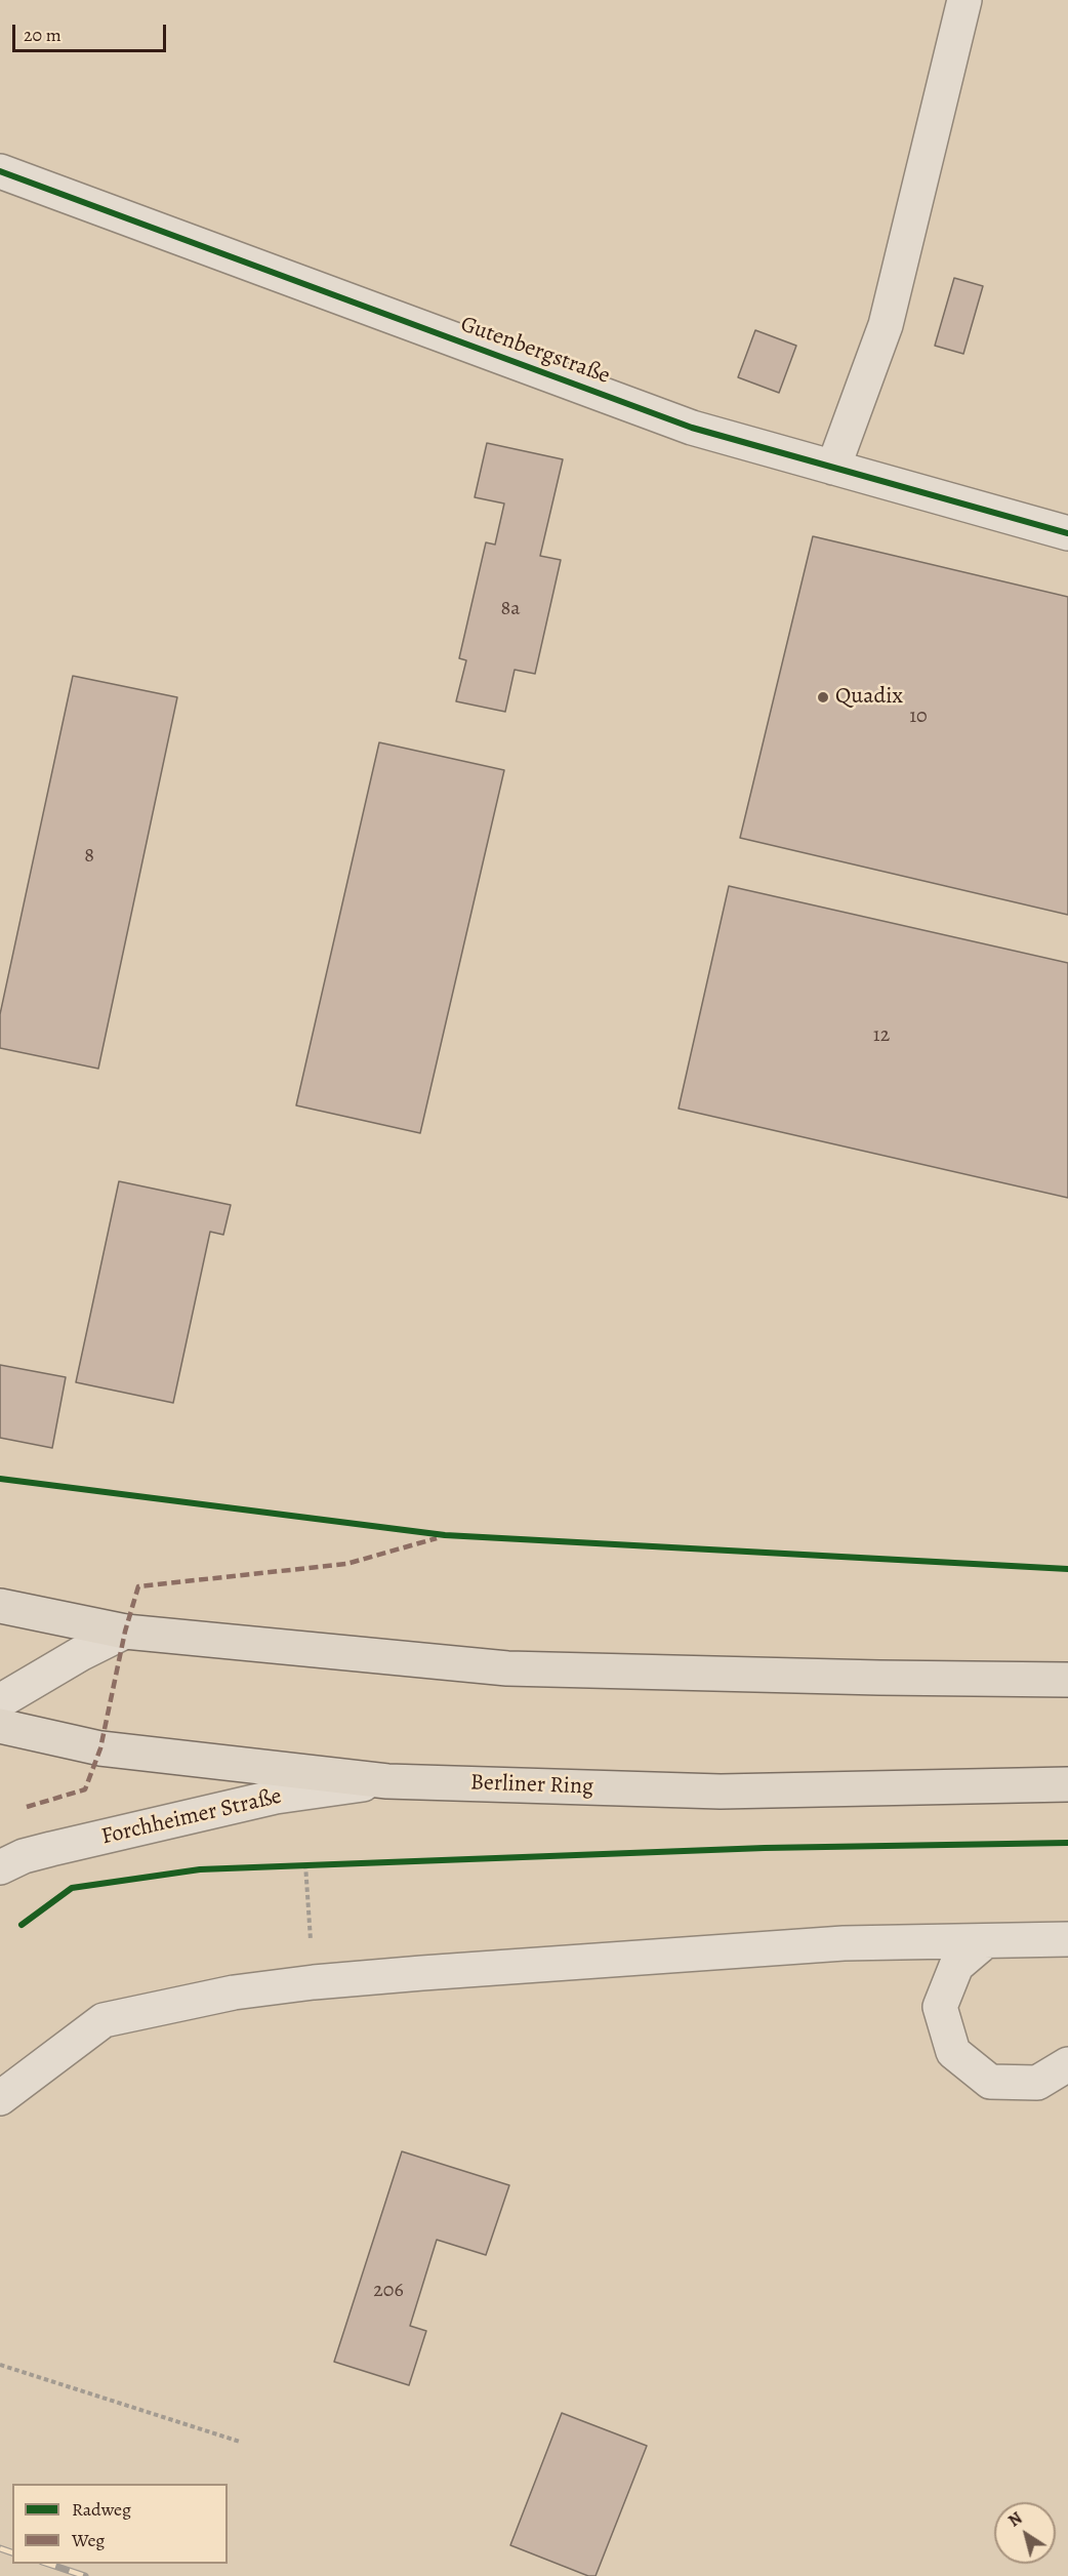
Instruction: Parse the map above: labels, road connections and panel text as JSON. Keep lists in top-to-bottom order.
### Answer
{
  "streets": {
    "main road": ["Berliner Ring"],
    "street": ["Gutenbergstraße", "Forchheimer Straße"]
  },
  "crossings": [
    ["Berliner Ring", "Forchheimer Straße"]
  ],
  "places": ["Quadix"],
  "house_numbers": [
    "8a",
    "10",
    "8",
    "12",
    "206"
  ],
  "legend": ["Radweg", "Weg"],
  "scale_bar": "20 m",
  "north": "top left"
}
